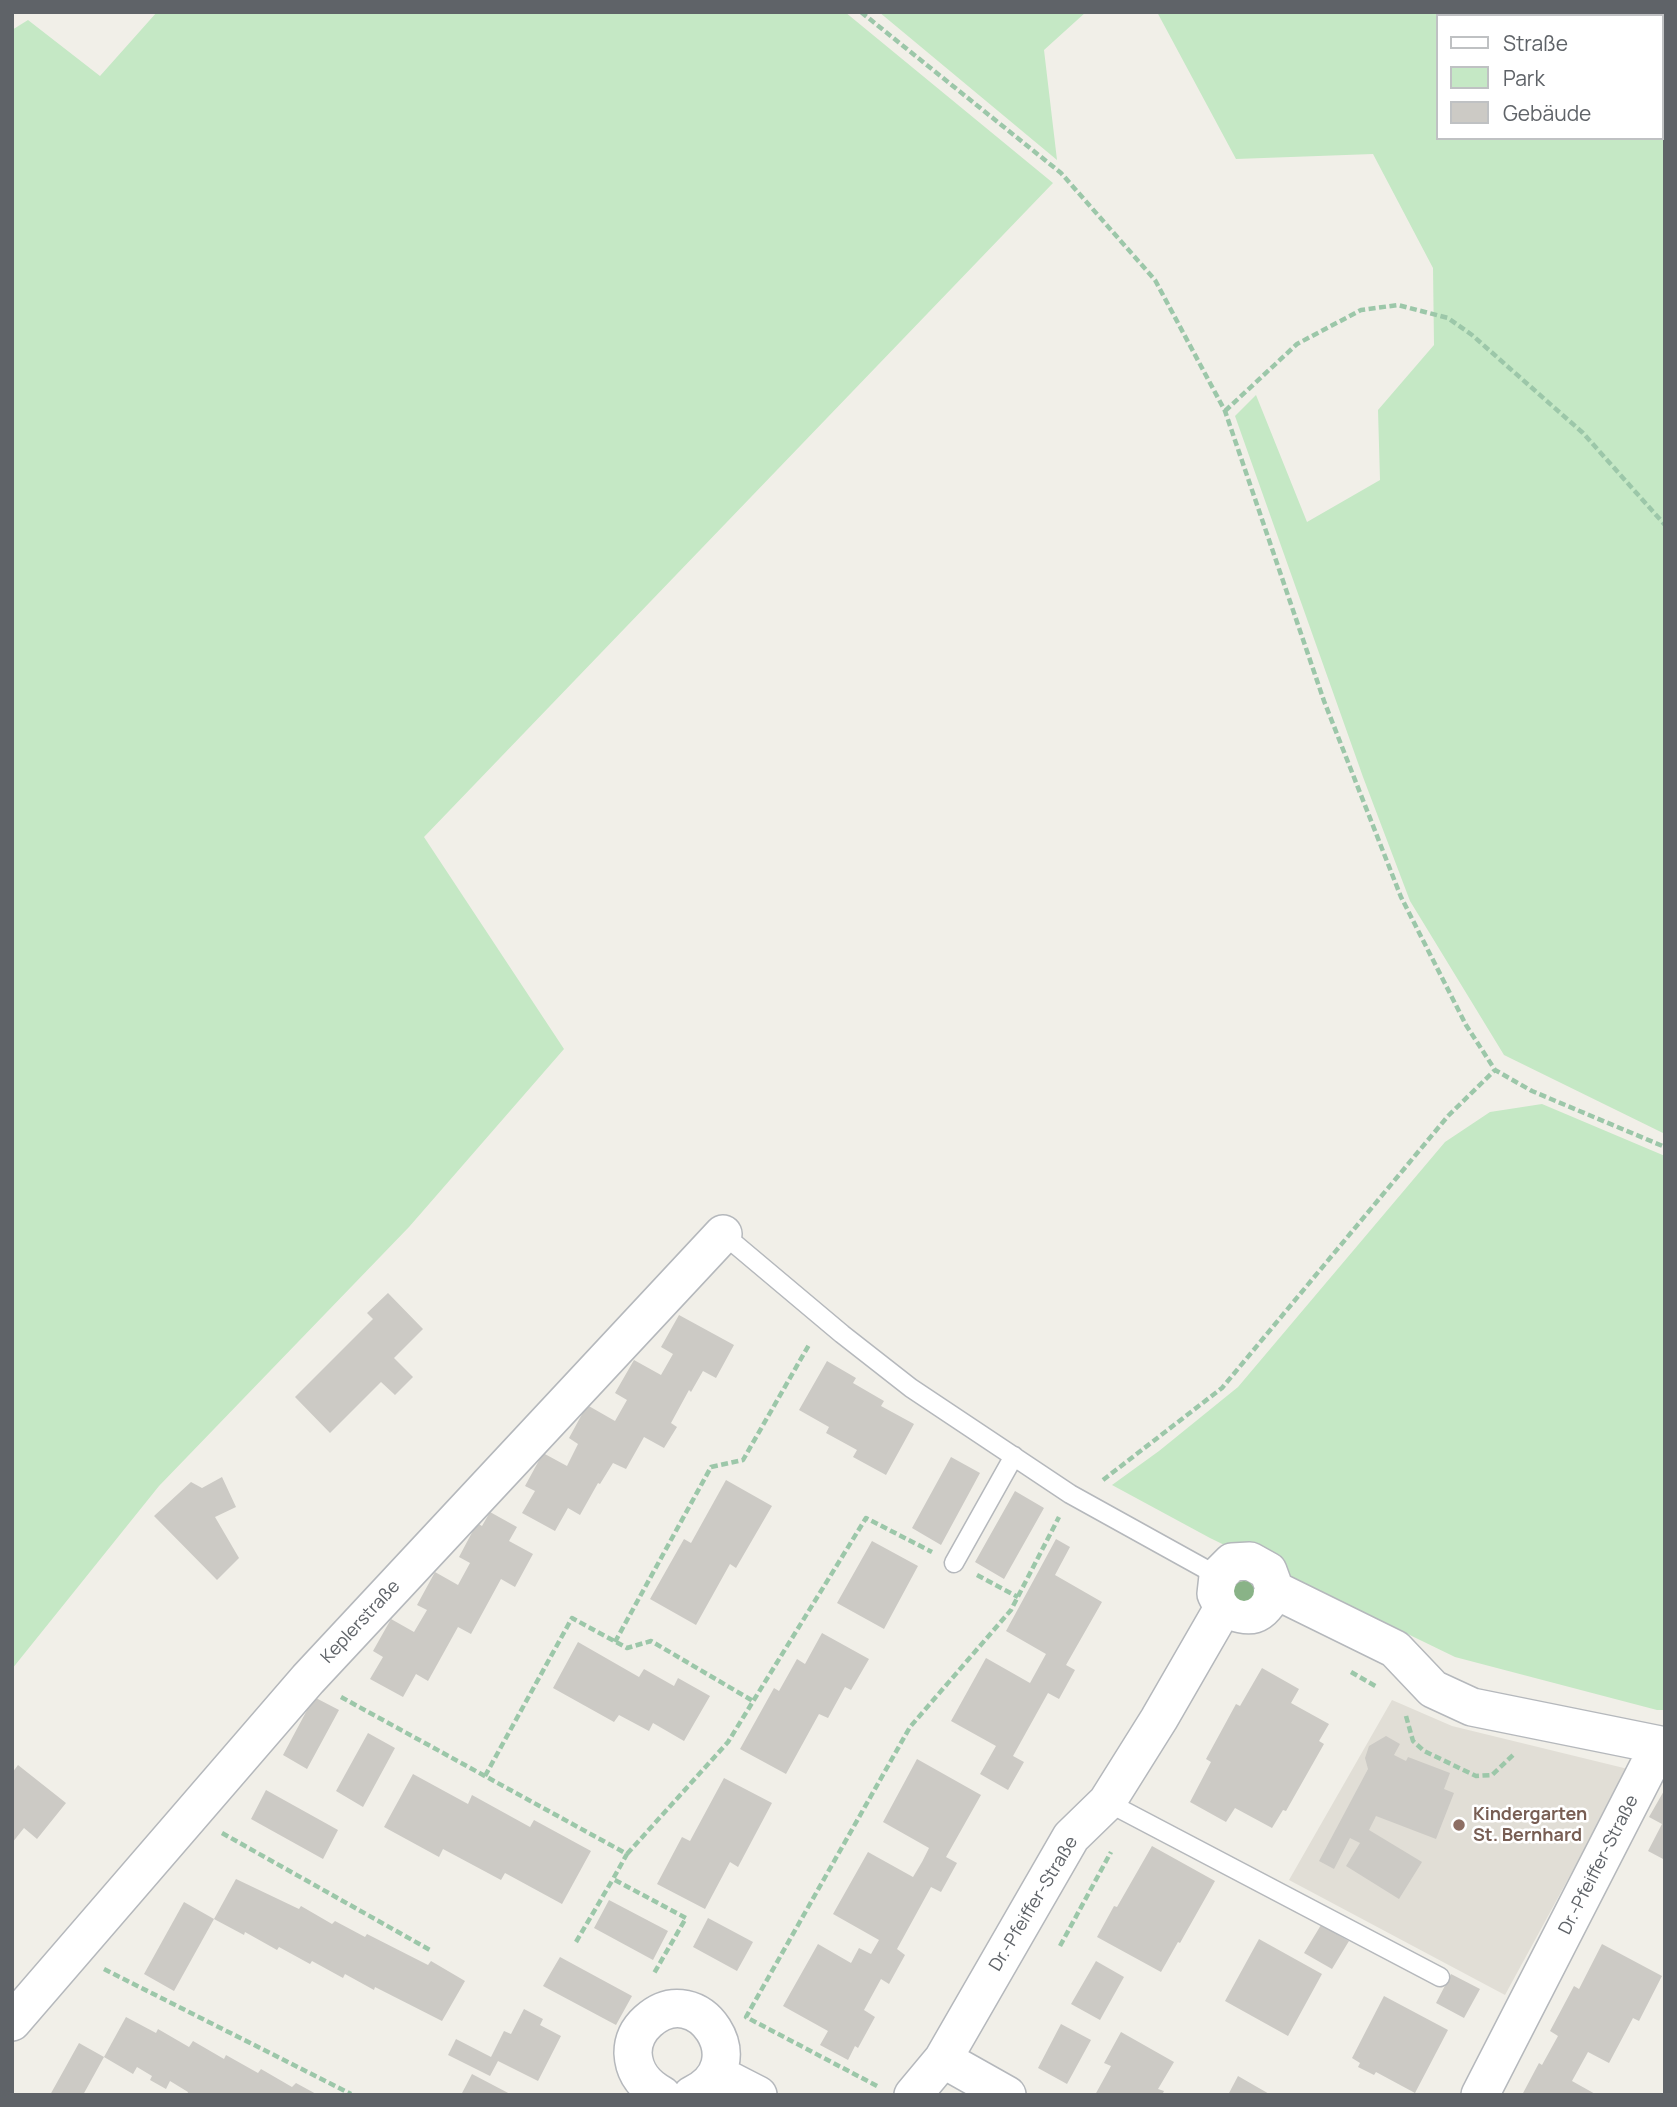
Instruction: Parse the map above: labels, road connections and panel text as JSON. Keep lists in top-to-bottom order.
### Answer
{
  "streets": {
    "street": ["Keplerstraße", "Dr.-Pfeiffer-Straße"]
  },
  "places": ["Kindergarten St. Bernhard"],
  "legend": ["Straße", "Park", "Gebäude"]
}
